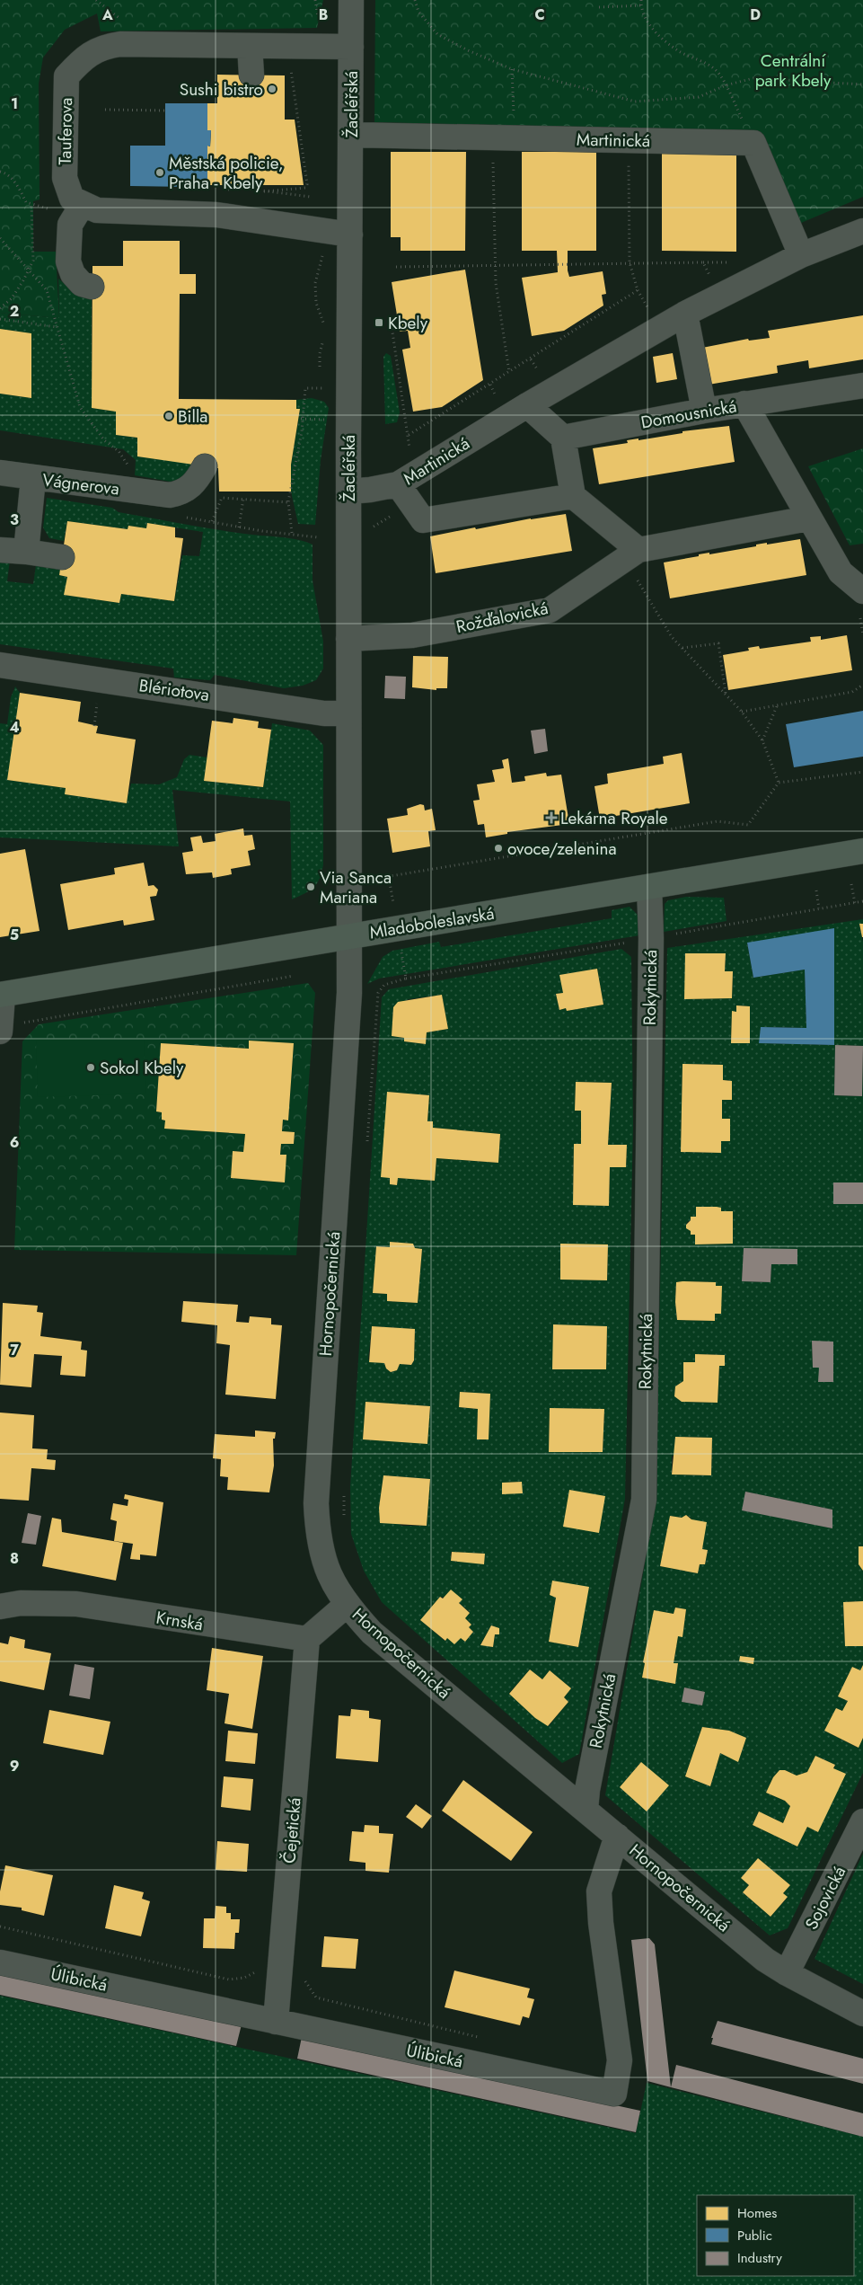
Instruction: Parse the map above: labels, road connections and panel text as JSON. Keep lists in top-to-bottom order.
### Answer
{
  "streets": {
    "main road": ["Mladoboleslavská"],
    "street": [
      "Žacléřská",
      "Tauferova",
      "Martinická",
      "Domousnická",
      "Vágnerova",
      "Rožďalovická",
      "Blériotova",
      "Rokytnická",
      "Hornopočernická",
      "Krnská",
      "Čejetická",
      "Sojovická",
      "Úlibická"
    ]
  },
  "crossings": [
    ["Žacléřská", "Tauferova"],
    ["Žacléřská", "Martinická"],
    ["Žacléřská", "Rožďalovická"],
    ["Žacléřská", "Blériotova"],
    ["Žacléřská", "Mladoboleslavská"],
    ["Žacléřská", "Hornopočernická"],
    ["Mladoboleslavská", "Rokytnická"],
    ["Mladoboleslavská", "Hornopočernická"],
    ["Rokytnická", "Hornopočernická"],
    ["Hornopočernická", "Sojovická"],
    ["Hornopočernická", "Úlibická"],
    ["Krnská", "Čejetická"],
    ["Čejetická", "Úlibická"]
  ],
  "parks": ["Centrální park Kbely"],
  "places": {
    "other": [
      "Sushi bistro",
      "Městská policie, Praha - Kbely",
      "Billa",
      "ovoce/zelenina",
      "Via Sanca Mariana",
      "Sokol Kbely"
    ],
    "transit": ["Kbely"],
    "health": ["Lekárna Royale"]
  },
  "legend": ["Homes", "Public", "Industry"],
  "grid": {
    "columns": [
      "A",
      "B",
      "C",
      "D"
    ],
    "rows": [
      "1",
      "2",
      "3",
      "4",
      "5",
      "6",
      "7",
      "8",
      "9"
    ]
  }
}
